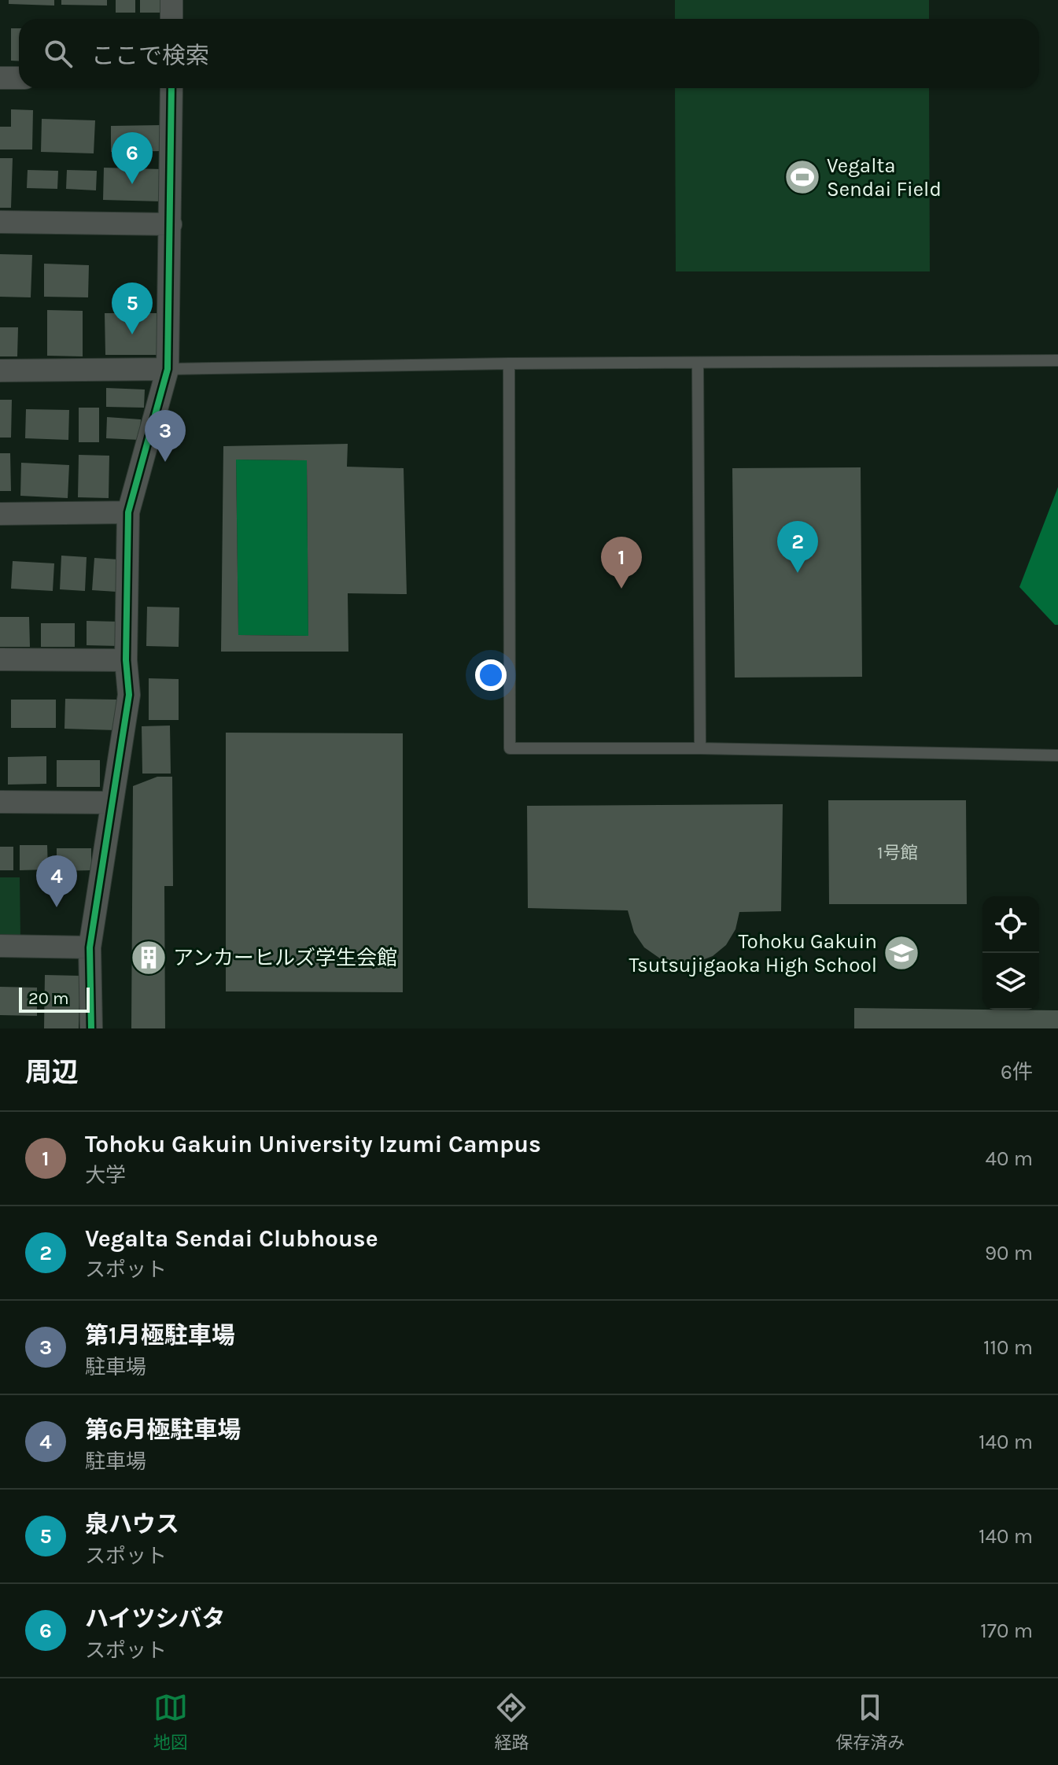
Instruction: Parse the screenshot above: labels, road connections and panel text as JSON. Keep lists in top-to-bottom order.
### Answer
{
  "places": {
    "sports": ["Vegalta Sendai Field"],
    "school or university": ["Tohoku Gakuin Tsutsujigaoka High School"],
    "building": ["アンカーヒルズ学生会館"]
  },
  "house_numbers": ["1号館"],
  "scale_bar": "20 m",
  "page": {
    "search": "ここで検索",
    "pins": [
      "6",
      "5",
      "3",
      "2",
      "1",
      "4"
    ],
    "scale": "20 m",
    "heading": ["周辺", "6件"],
    "list": [
      {
        "mark": "1",
        "name": "Tohoku Gakuin University Izumi Campus",
        "note": "大学",
        "value": "40 m"
      },
      {
        "mark": "2",
        "name": "Vegalta Sendai Clubhouse",
        "note": "スポット",
        "value": "90 m"
      },
      {
        "mark": "3",
        "name": "第1月極駐車場",
        "note": "駐車場",
        "value": "110 m"
      },
      {
        "mark": "4",
        "name": "第6月極駐車場",
        "note": "駐車場",
        "value": "140 m"
      },
      {
        "mark": "5",
        "name": "泉ハウス",
        "note": "スポット",
        "value": "140 m"
      },
      {
        "mark": "6",
        "name": "ハイツシバタ",
        "note": "スポット",
        "value": "170 m"
      }
    ],
    "nav": ["地図", "経路", "保存済み"]
  }
}
